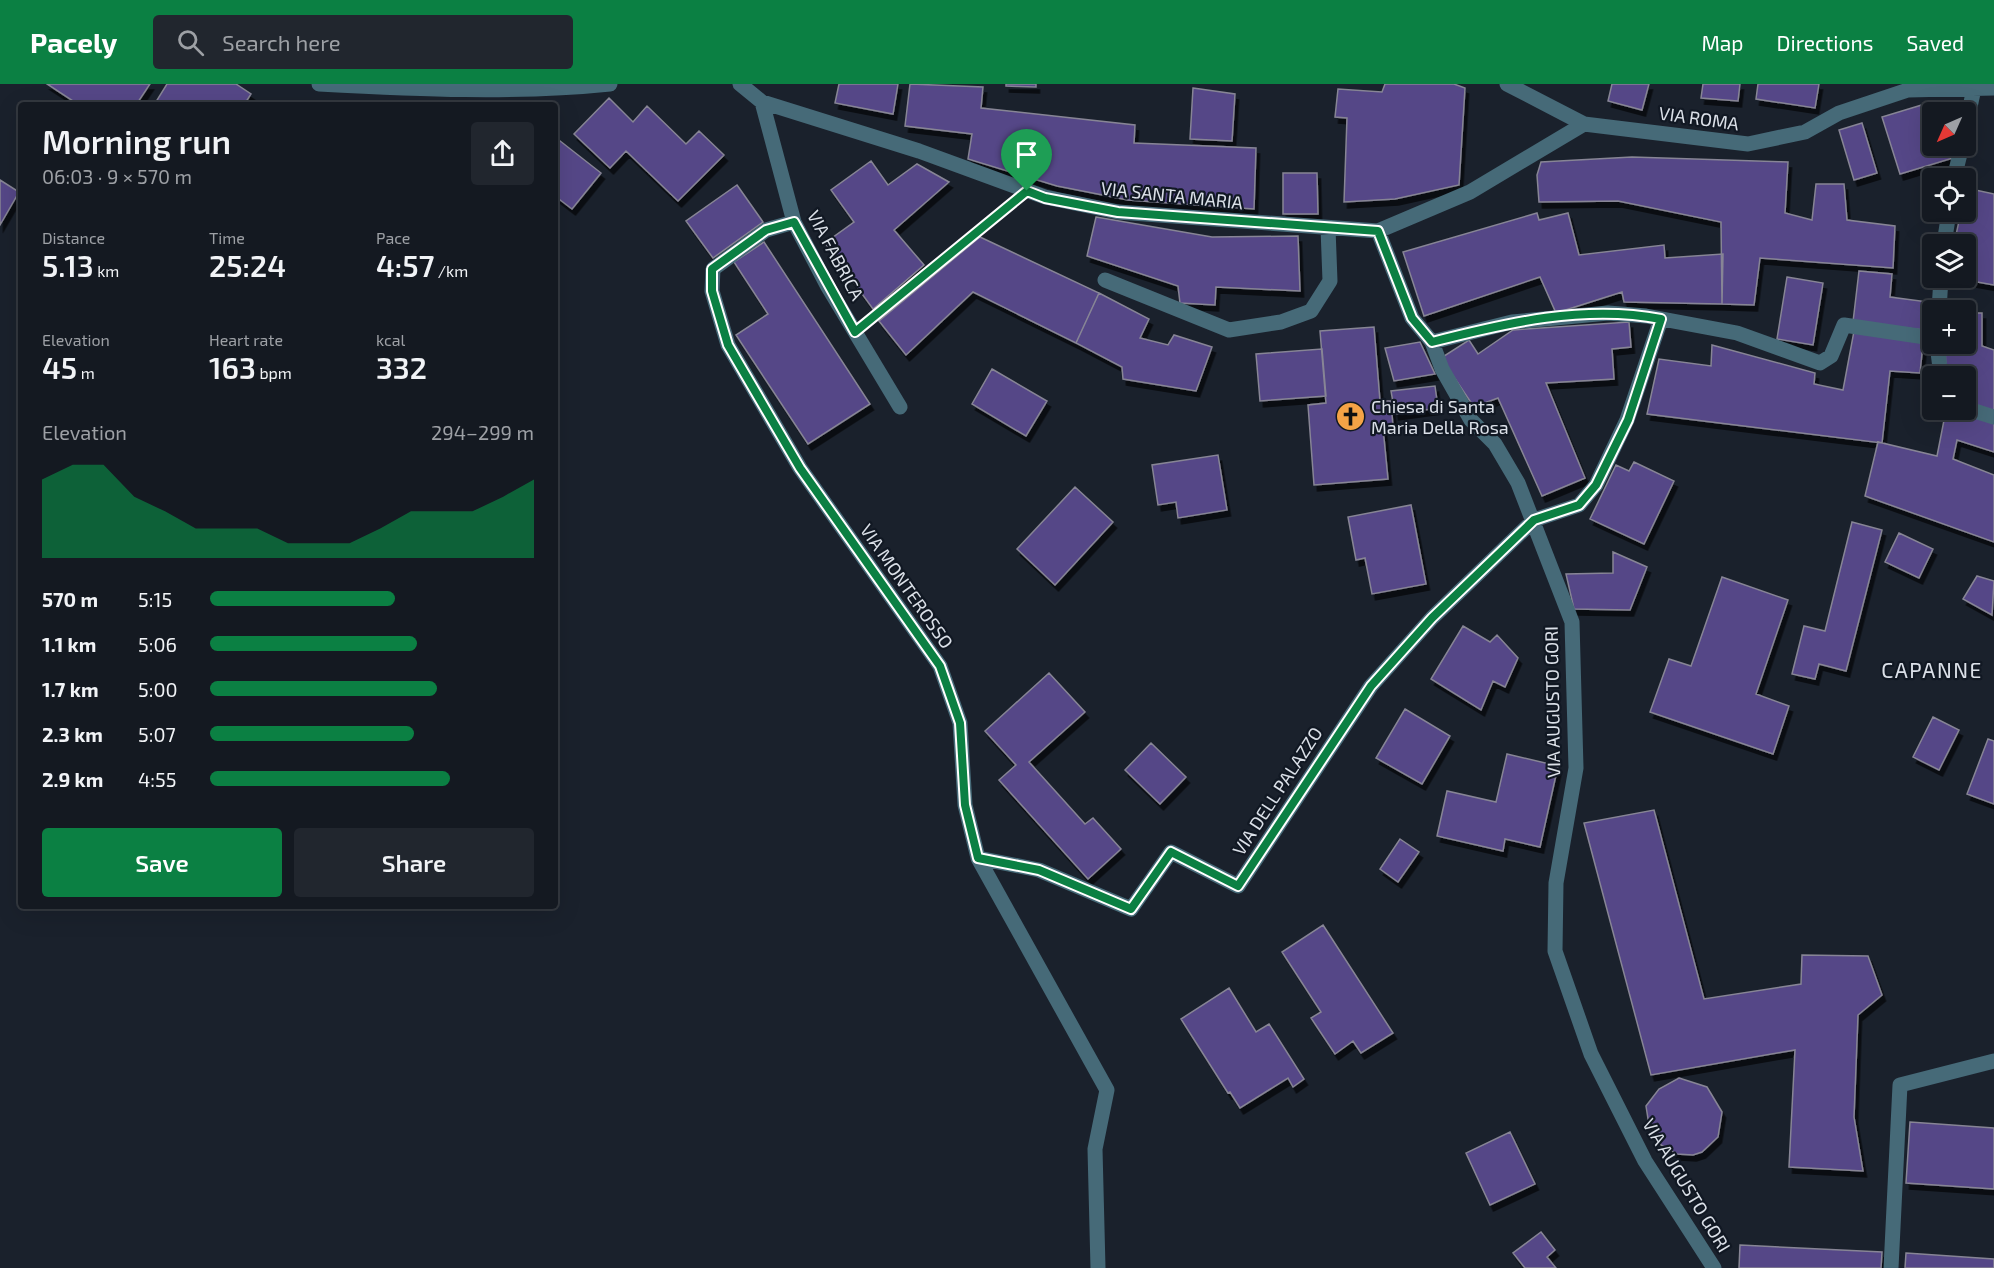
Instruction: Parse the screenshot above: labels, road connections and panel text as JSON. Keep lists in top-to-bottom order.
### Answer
{
  "streets": {
    "street": [
      "VIA ROMA",
      "VIA SANTA MARIA",
      "VIA FABRICA",
      "VIA MONTEROSSO",
      "VIA AUGUSTO GORI",
      "VIA DELL PALAZZO"
    ]
  },
  "crossings": [
    ["VIA SANTA MARIA", "VIA FABRICA"],
    ["VIA SANTA MARIA", "VIA AUGUSTO GORI"],
    ["VIA FABRICA", "VIA MONTEROSSO"],
    ["VIA MONTEROSSO", "VIA DELL PALAZZO"],
    ["VIA AUGUSTO GORI", "VIA DELL PALAZZO"]
  ],
  "districts": ["CAPANNE"],
  "places": {
    "church": ["Chiesa di Santa Maria Della Rosa"]
  },
  "north": "bottom left",
  "page": {
    "header": "Pacely",
    "search": "Search here",
    "nav": ["Map", "Directions", "Saved"],
    "map_buttons": ["+", "−"],
    "heading": ["Morning run", "06:03 · 9 × 570 m"],
    "stats": [
      ["Distance", "5.13 km"],
      ["Time", "25:24"],
      ["Pace", "4:57 /km"],
      ["Elevation", "45 m"],
      ["Heart rate", "163 bpm"],
      ["kcal", "332"]
    ],
    "chart": ["Elevation", "294–299 m"],
    "list": [
      {
        "name": "570 m",
        "note": "5:15"
      },
      {
        "name": "1.1 km",
        "note": "5:06"
      },
      {
        "name": "1.7 km",
        "note": "5:00"
      },
      {
        "name": "2.3 km",
        "note": "5:07"
      },
      {
        "name": "2.9 km",
        "note": "4:55"
      }
    ],
    "buttons": ["Save", "Share"]
  }
}
